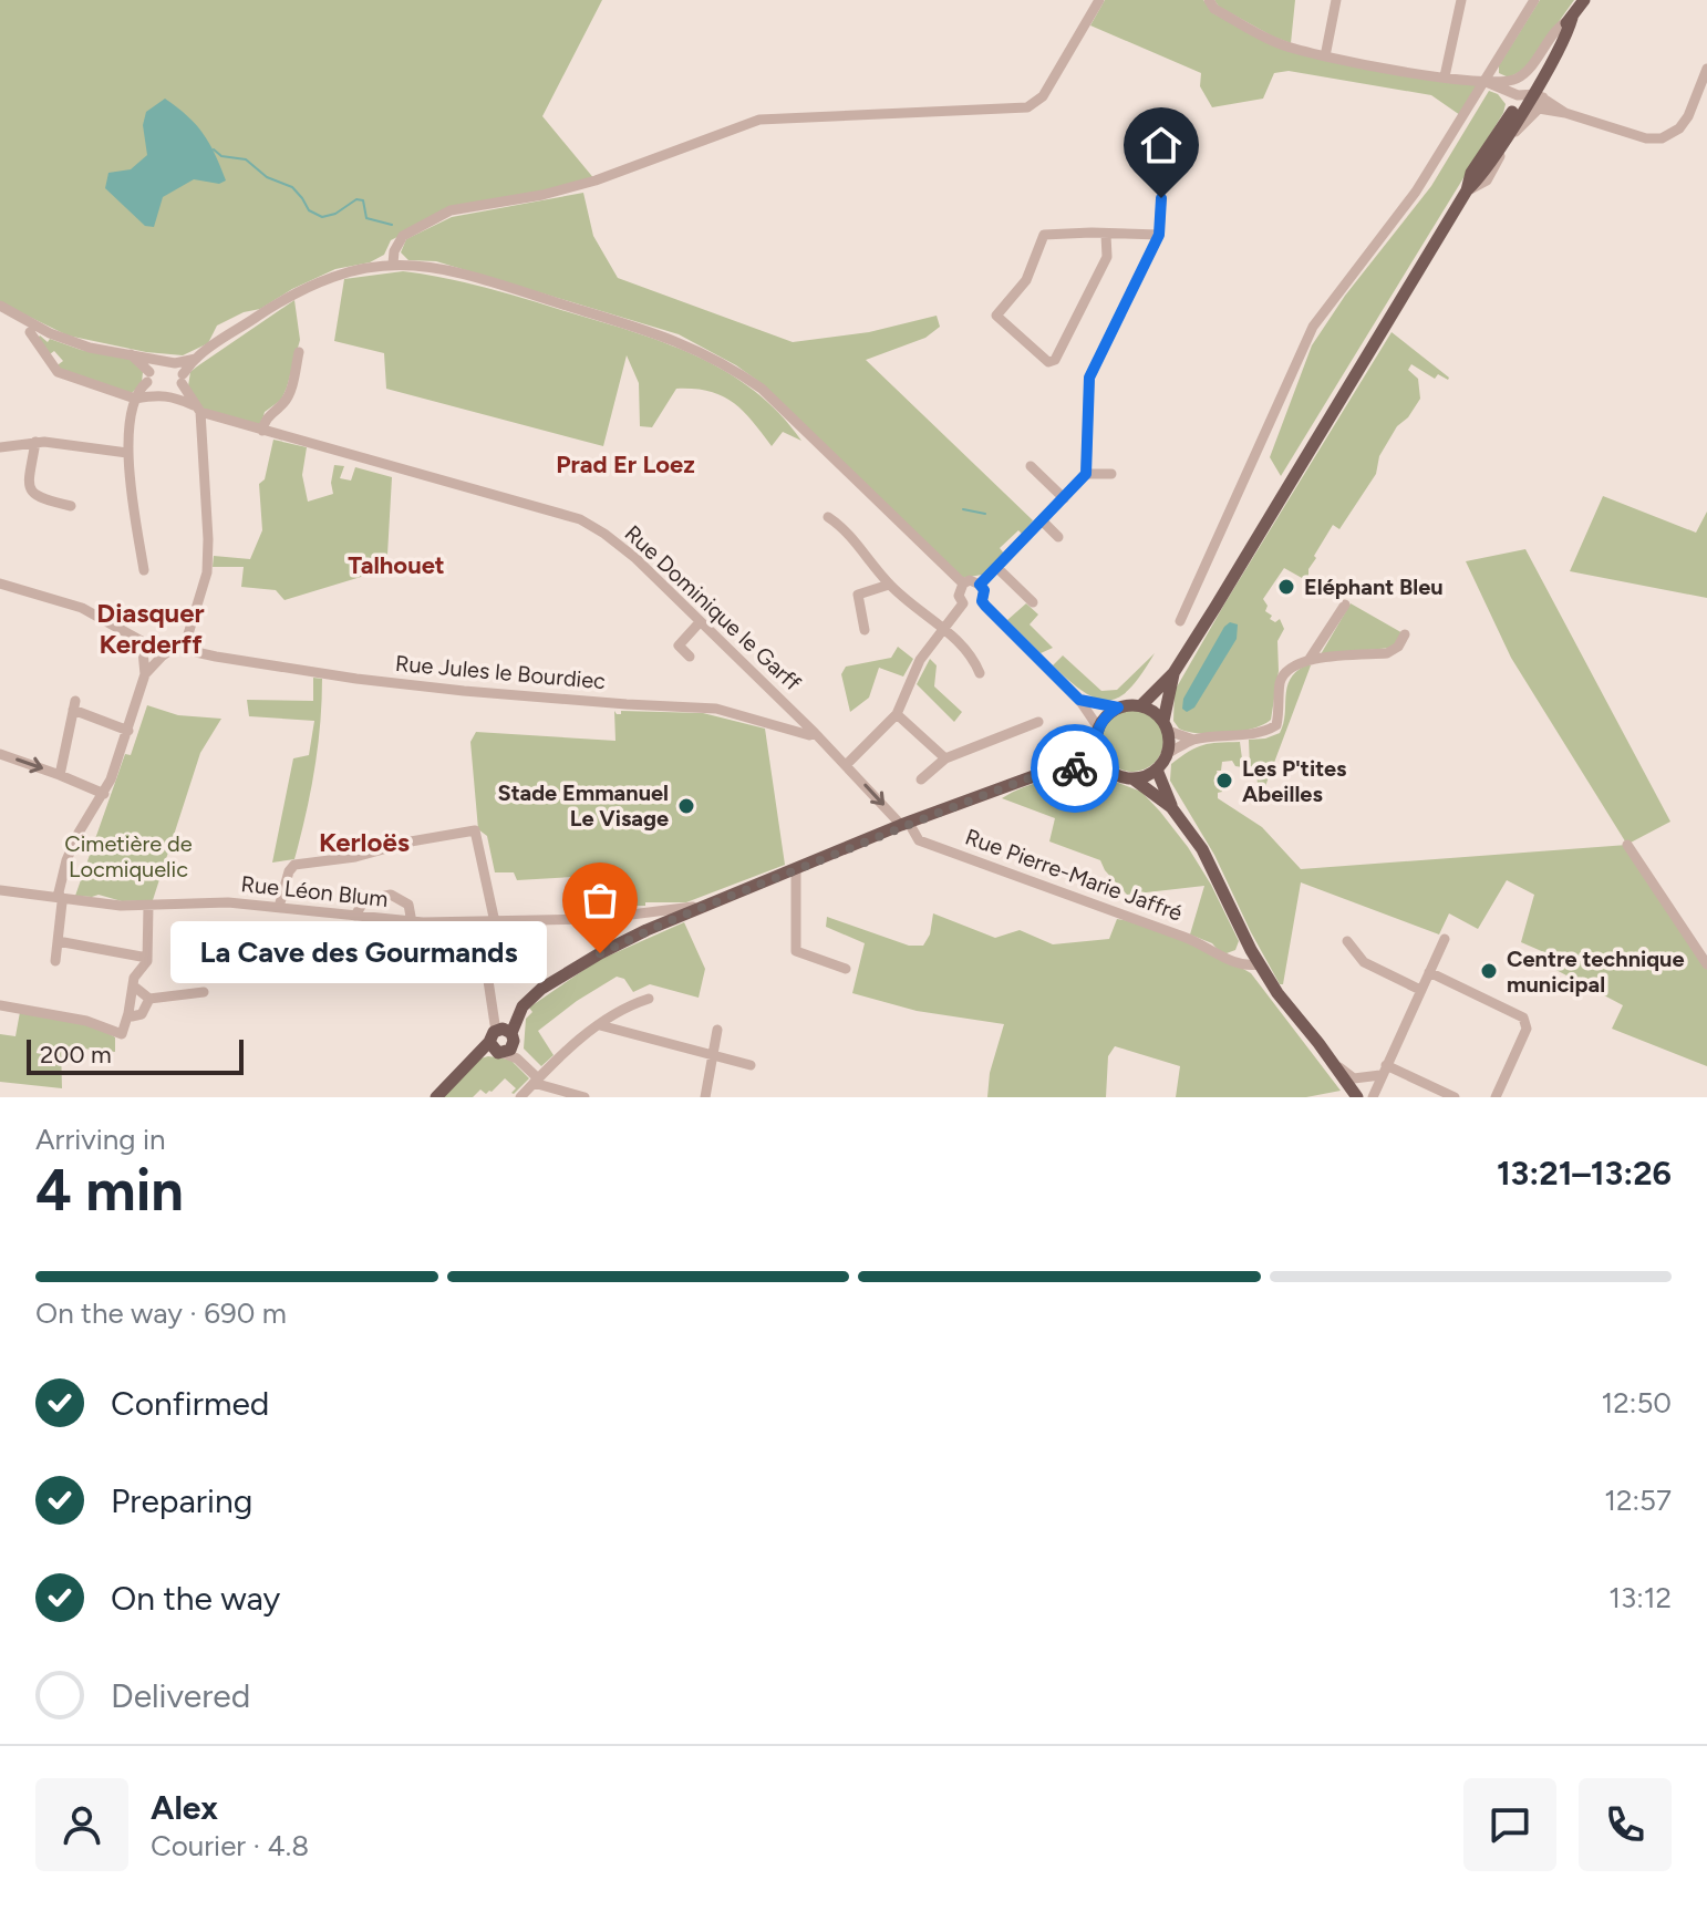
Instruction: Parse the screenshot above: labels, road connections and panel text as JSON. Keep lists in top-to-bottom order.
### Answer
{
  "streets": {
    "street": [
      "Rue Dominique le Garff",
      "Rue Jules le Bourdiec",
      "Rue Pierre-Marie Jaffré",
      "Rue Léon Blum"
    ]
  },
  "crossings": [
    ["Rue Dominique le Garff", "Rue Jules le Bourdiec"],
    ["Rue Dominique le Garff", "Rue Pierre-Marie Jaffré"]
  ],
  "districts": [
    "Prad Er Loez",
    "Talhouet",
    "Diasquer Kerderff",
    "Kerloës"
  ],
  "parks": ["Cimetière de Locmiquelic"],
  "places": [
    "Eléphant Bleu",
    "Les P'tites Abeilles",
    "Stade Emmanuel Le Visage",
    "La Cave des Gourmands",
    "Centre technique municipal"
  ],
  "scale_bar": "200 m",
  "page": {
    "bubble": "La Cave des Gourmands",
    "scale": "200 m",
    "heading": ["4 min", "Arriving in", "13:21–13:26"],
    "panel": ["Alex", "Courier · 4.8"],
    "bar": "On the way · 690 m",
    "list": [
      ["Confirmed", "12:50"],
      ["Preparing", "12:57"],
      ["On the way", "13:12"],
      "Delivered"
    ]
  }
}
